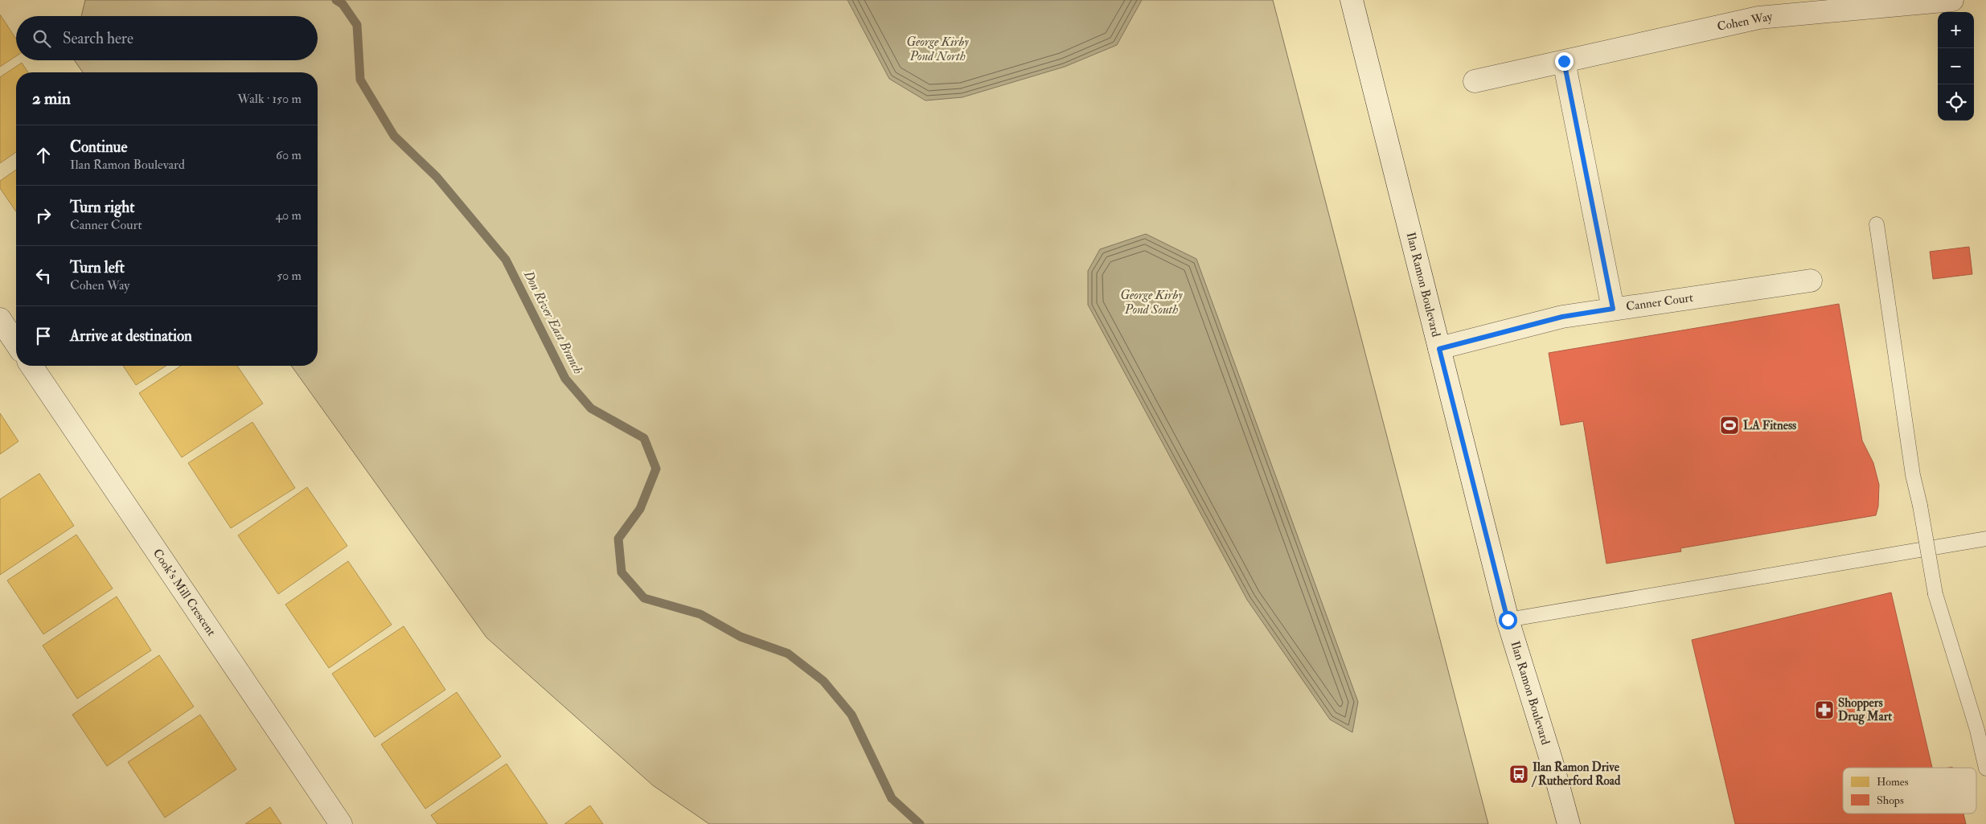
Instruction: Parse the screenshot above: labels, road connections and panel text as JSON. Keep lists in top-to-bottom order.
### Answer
{
  "streets": {
    "street": [
      "Cohen Way",
      "Ilan Ramon Boulevard",
      "Canner Court",
      "Cook's Mill Crescent"
    ]
  },
  "crossings": [
    ["Ilan Ramon Boulevard", "Canner Court"]
  ],
  "water": ["George Kirby Pond North", "George Kirby Pond South", "Don River East Branch"],
  "places": {
    "sports": ["LA Fitness"],
    "pharmacy": ["Shoppers Drug Mart"],
    "bus stop": ["Ilan Ramon Drive / Rutherford Road"]
  },
  "legend": ["Homes", "Shops"],
  "page": {
    "map_buttons": ["+", "−"],
    "search": "Search here",
    "heading": ["2 min", "Walk · 150 m"],
    "list": [
      ["Continue", "Ilan Ramon Boulevard", "60 m"],
      ["Turn right", "Canner Court", "40 m"],
      ["Turn left", "Cohen Way", "50 m"],
      "Arrive at destination"
    ]
  }
}
